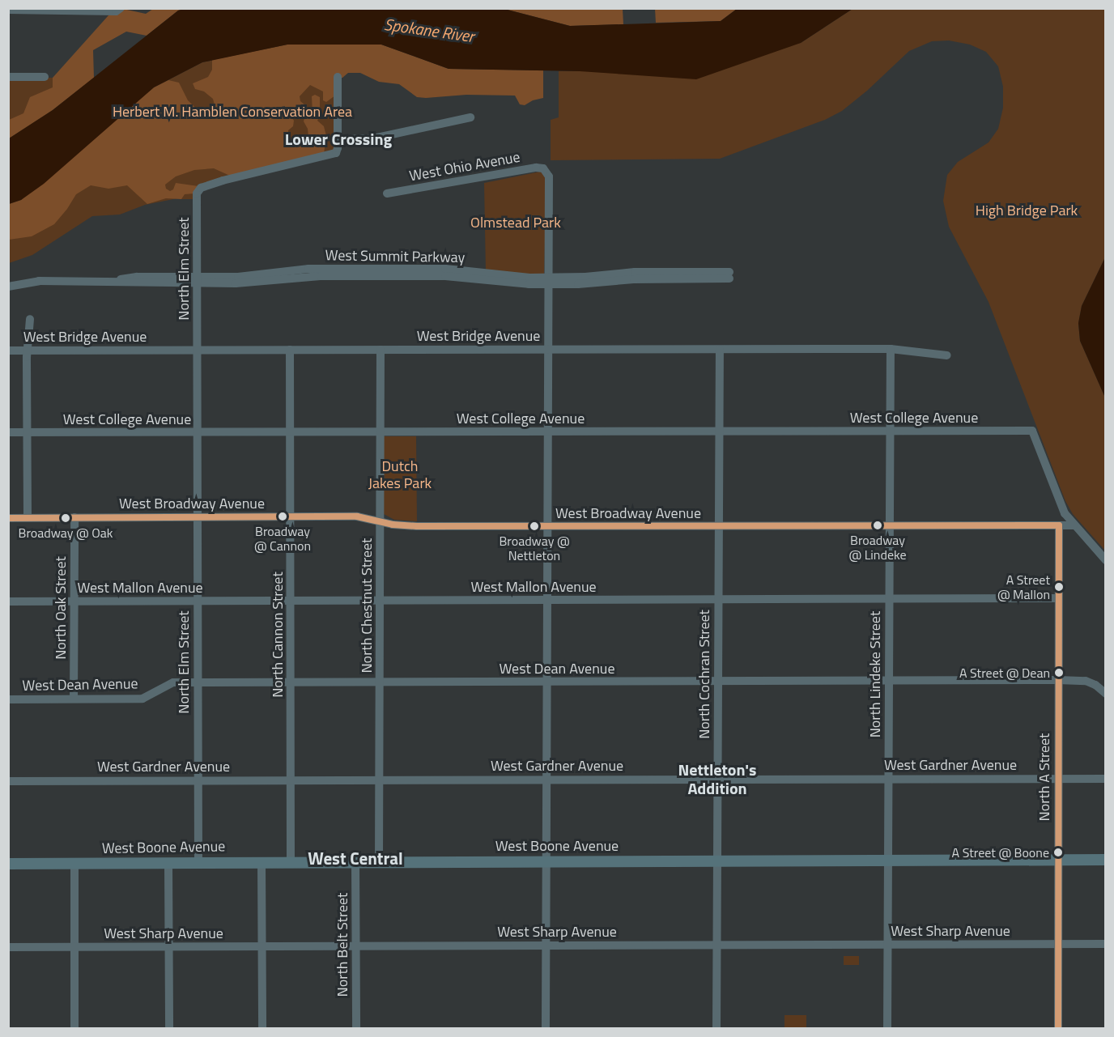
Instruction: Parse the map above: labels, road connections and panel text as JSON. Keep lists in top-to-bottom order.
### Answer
{
  "streets": {
    "main road": ["West Boone Avenue"],
    "street": [
      "West Ohio Avenue",
      "West Summit Parkway",
      "North Elm Street",
      "West Bridge Avenue",
      "West College Avenue",
      "West Broadway Avenue",
      "West Mallon Avenue",
      "North Chestnut Street",
      "North Oak Street",
      "North Cannon Street",
      "West Dean Avenue",
      "North Cochran Street",
      "North Lindeke Street",
      "West Gardner Avenue",
      "North A Street",
      "West Sharp Avenue",
      "North Belt Street"
    ]
  },
  "crossings": [
    ["West Ohio Avenue", "West Summit Parkway"],
    ["West Summit Parkway", "North Elm Street"],
    ["North Elm Street", "West Bridge Avenue"],
    ["North Elm Street", "West College Avenue"],
    ["North Elm Street", "West Broadway Avenue"],
    ["North Elm Street", "West Mallon Avenue"],
    ["North Elm Street", "West Dean Avenue"],
    ["North Elm Street", "West Gardner Avenue"],
    ["North Elm Street", "West Boone Avenue"],
    ["West Bridge Avenue", "North Chestnut Street"],
    ["West Bridge Avenue", "North Cannon Street"],
    ["West Bridge Avenue", "North Cochran Street"],
    ["West Bridge Avenue", "North Lindeke Street"],
    ["West College Avenue", "West Broadway Avenue"],
    ["West College Avenue", "North Chestnut Street"],
    ["West College Avenue", "North Cannon Street"],
    ["West College Avenue", "North Cochran Street"],
    ["West College Avenue", "North Lindeke Street"],
    ["West Broadway Avenue", "North Chestnut Street"],
    ["West Broadway Avenue", "North Oak Street"],
    ["West Broadway Avenue", "North Cannon Street"],
    ["West Broadway Avenue", "North Cochran Street"],
    ["West Broadway Avenue", "North Lindeke Street"],
    ["West Broadway Avenue", "North A Street"],
    ["West Mallon Avenue", "North Chestnut Street"],
    ["West Mallon Avenue", "North Oak Street"],
    ["West Mallon Avenue", "North Cannon Street"],
    ["West Mallon Avenue", "North Cochran Street"],
    ["West Mallon Avenue", "North Lindeke Street"],
    ["West Mallon Avenue", "North A Street"],
    ["North Chestnut Street", "West Dean Avenue"],
    ["North Chestnut Street", "West Gardner Avenue"],
    ["North Chestnut Street", "West Boone Avenue"],
    ["North Oak Street", "West Dean Avenue"],
    ["North Cannon Street", "West Dean Avenue"],
    ["North Cannon Street", "West Gardner Avenue"],
    ["North Cannon Street", "West Boone Avenue"],
    ["West Dean Avenue", "North Cochran Street"],
    ["West Dean Avenue", "North Lindeke Street"],
    ["West Dean Avenue", "North A Street"],
    ["North Cochran Street", "West Gardner Avenue"],
    ["North Cochran Street", "West Boone Avenue"],
    ["North Cochran Street", "West Sharp Avenue"],
    ["North Lindeke Street", "West Gardner Avenue"],
    ["North Lindeke Street", "West Boone Avenue"],
    ["North Lindeke Street", "West Sharp Avenue"],
    ["West Gardner Avenue", "North A Street"],
    ["North A Street", "West Boone Avenue"],
    ["North A Street", "West Sharp Avenue"],
    ["West Boone Avenue", "North Belt Street"],
    ["West Sharp Avenue", "North Belt Street"]
  ],
  "districts": ["Lower Crossing", "Nettleton's Addition", "West Central"],
  "water": ["Spokane River"],
  "parks": [
    "Herbert M. Hamblen Conservation Area",
    "High Bridge Park",
    "Olmstead Park",
    "Dutch Jakes Park"
  ],
  "places": [
    "Broadway @ Cannon",
    "Broadway @ Oak",
    "Broadway @ Lindeke",
    "Broadway @ Nettleton",
    "A Street @ Mallon",
    "A Street @ Dean",
    "A Street @ Boone"
  ]
}
